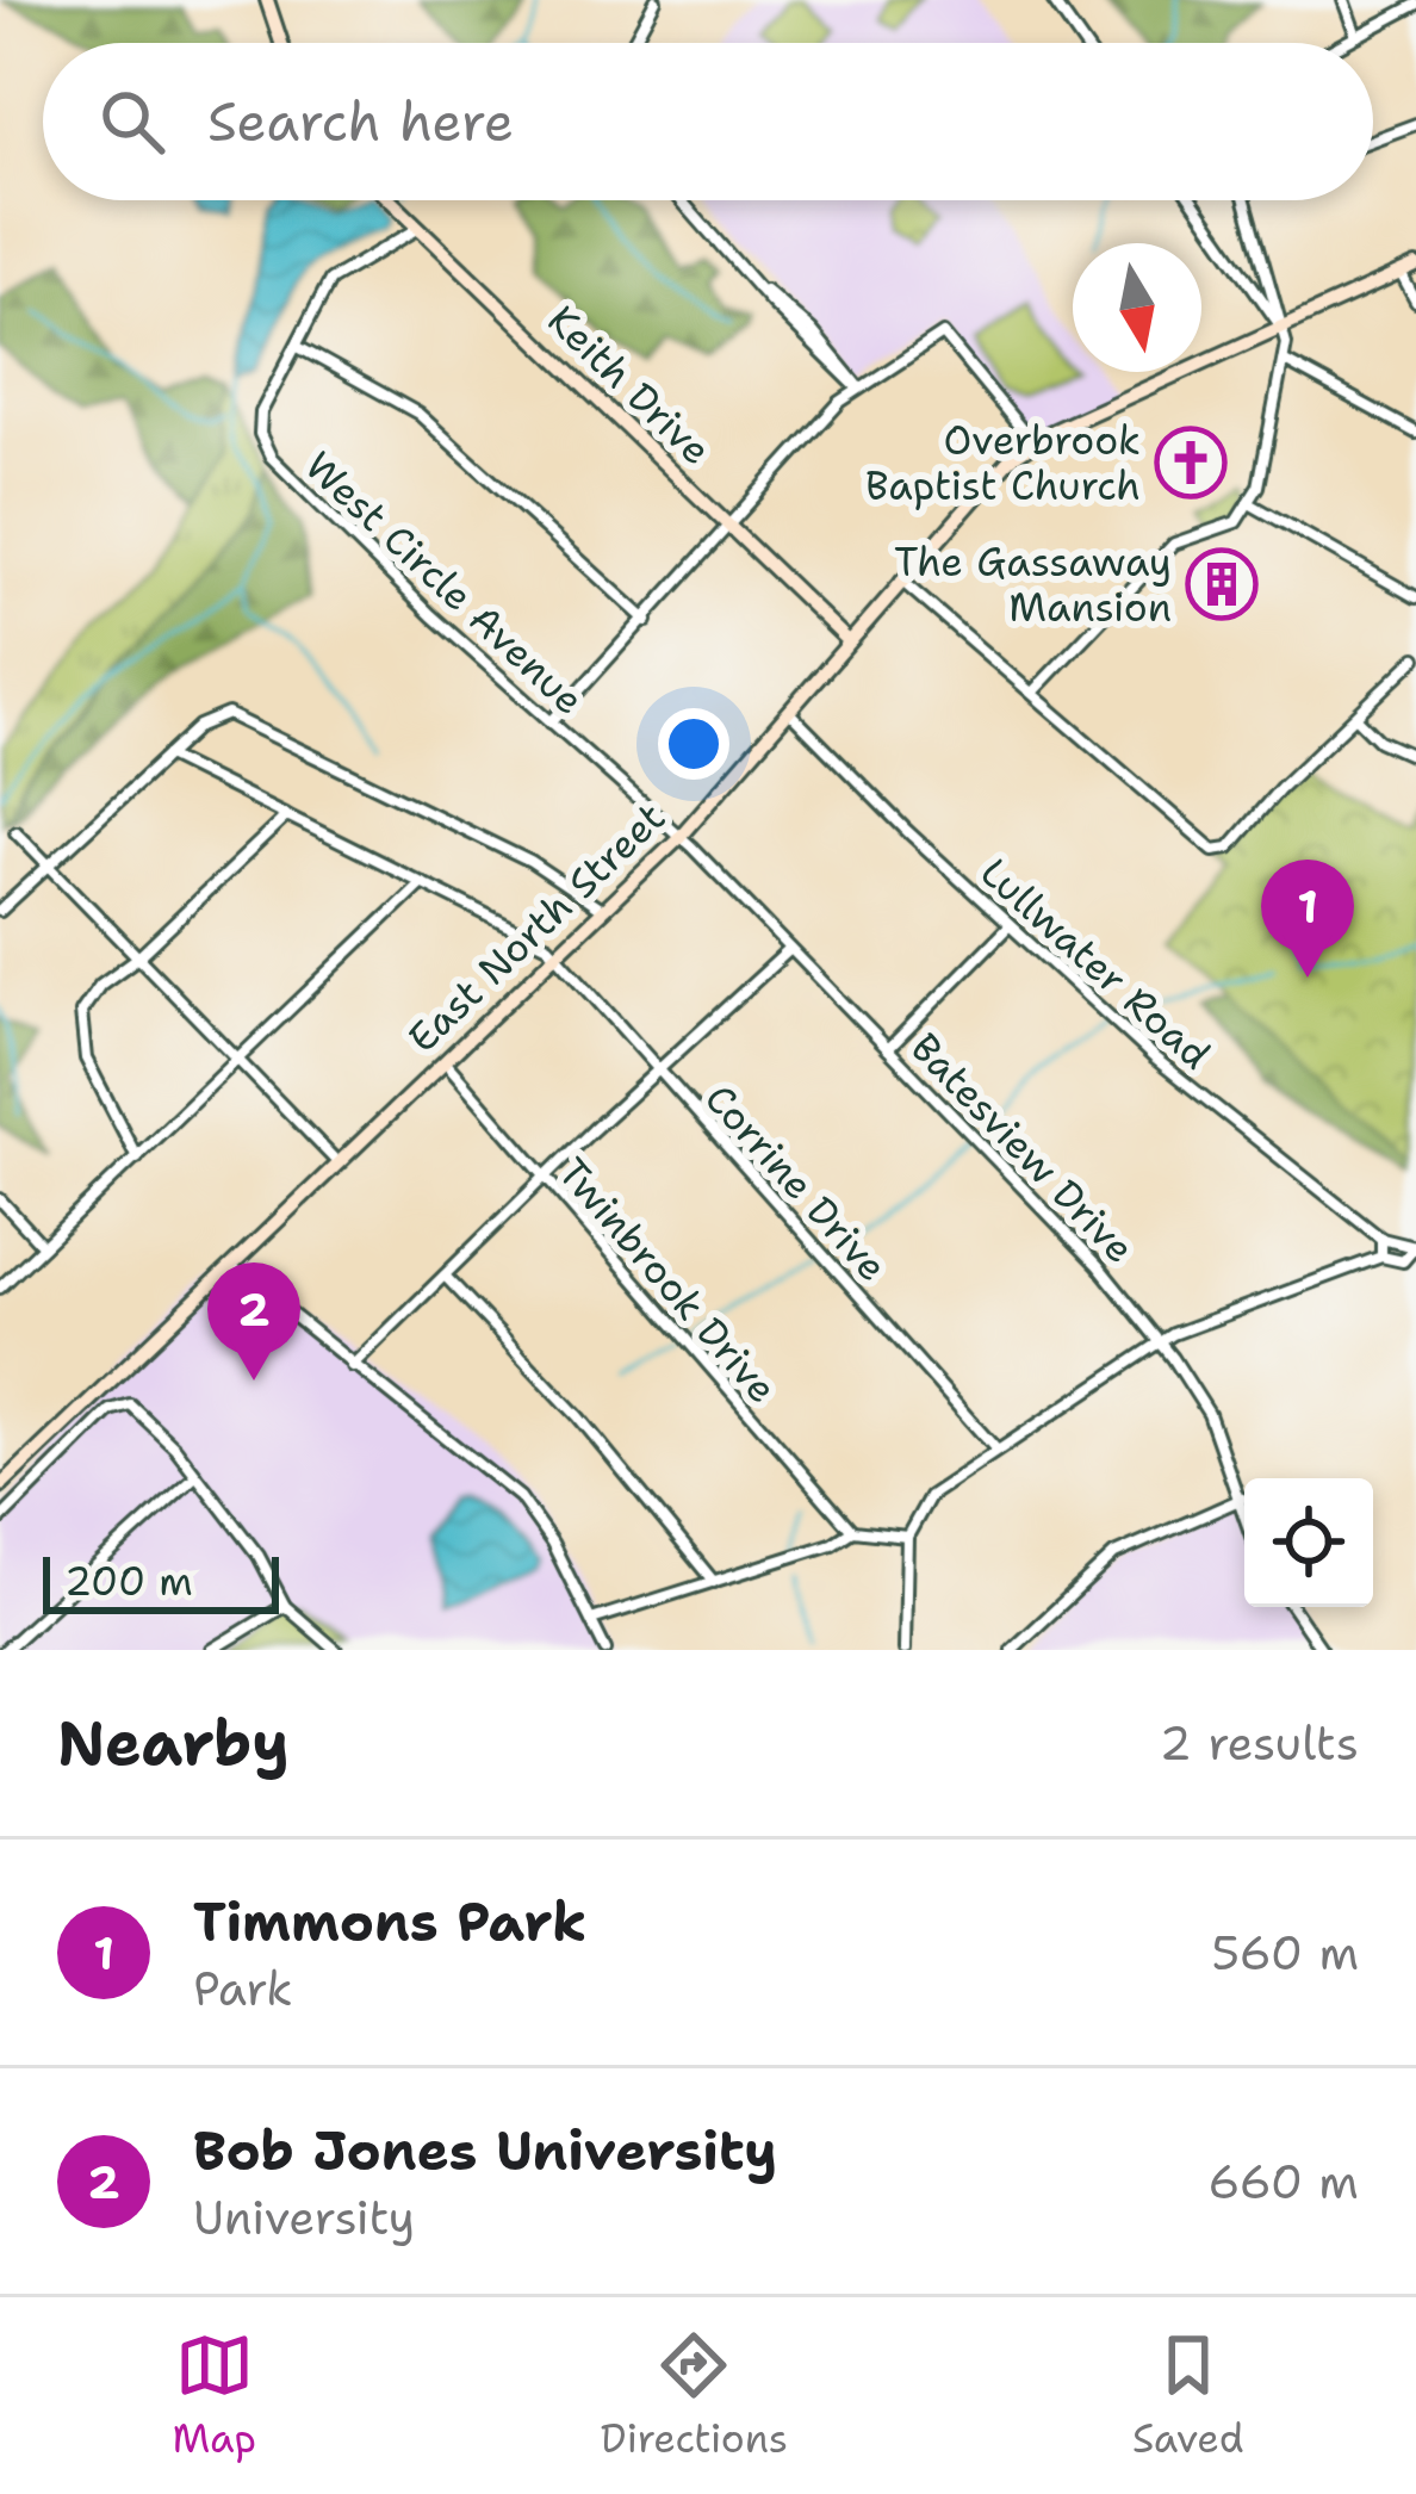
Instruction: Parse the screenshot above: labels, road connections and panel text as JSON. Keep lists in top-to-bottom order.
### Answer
{
  "streets": {
    "main road": ["Keith Drive", "East North Street"],
    "street": [
      "West Circle Avenue",
      "Lullwater Road",
      "Batesview Drive",
      "Corrine Drive",
      "Twinbrook Drive"
    ]
  },
  "crossings": [
    ["Keith Drive", "West Circle Avenue"],
    ["Keith Drive", "East North Street"],
    ["West Circle Avenue", "East North Street"],
    ["West Circle Avenue", "Batesview Drive"],
    ["East North Street", "Lullwater Road"],
    ["East North Street", "Batesview Drive"],
    ["East North Street", "Corrine Drive"],
    ["East North Street", "Twinbrook Drive"]
  ],
  "places": {
    "church": ["Overbrook Baptist Church"],
    "building": ["The Gassaway Mansion"]
  },
  "scale_bar": "200 m",
  "north": "bottom",
  "page": {
    "search": "Search here",
    "pins": ["1", "2"],
    "scale": "200 m",
    "heading": ["Nearby", "2 results"],
    "list": [
      {
        "mark": "1",
        "name": "Timmons Park",
        "note": "Park",
        "value": "560 m"
      },
      {
        "mark": "2",
        "name": "Bob Jones University",
        "note": "University",
        "value": "660 m"
      }
    ],
    "nav": ["Map", "Directions", "Saved"]
  }
}
